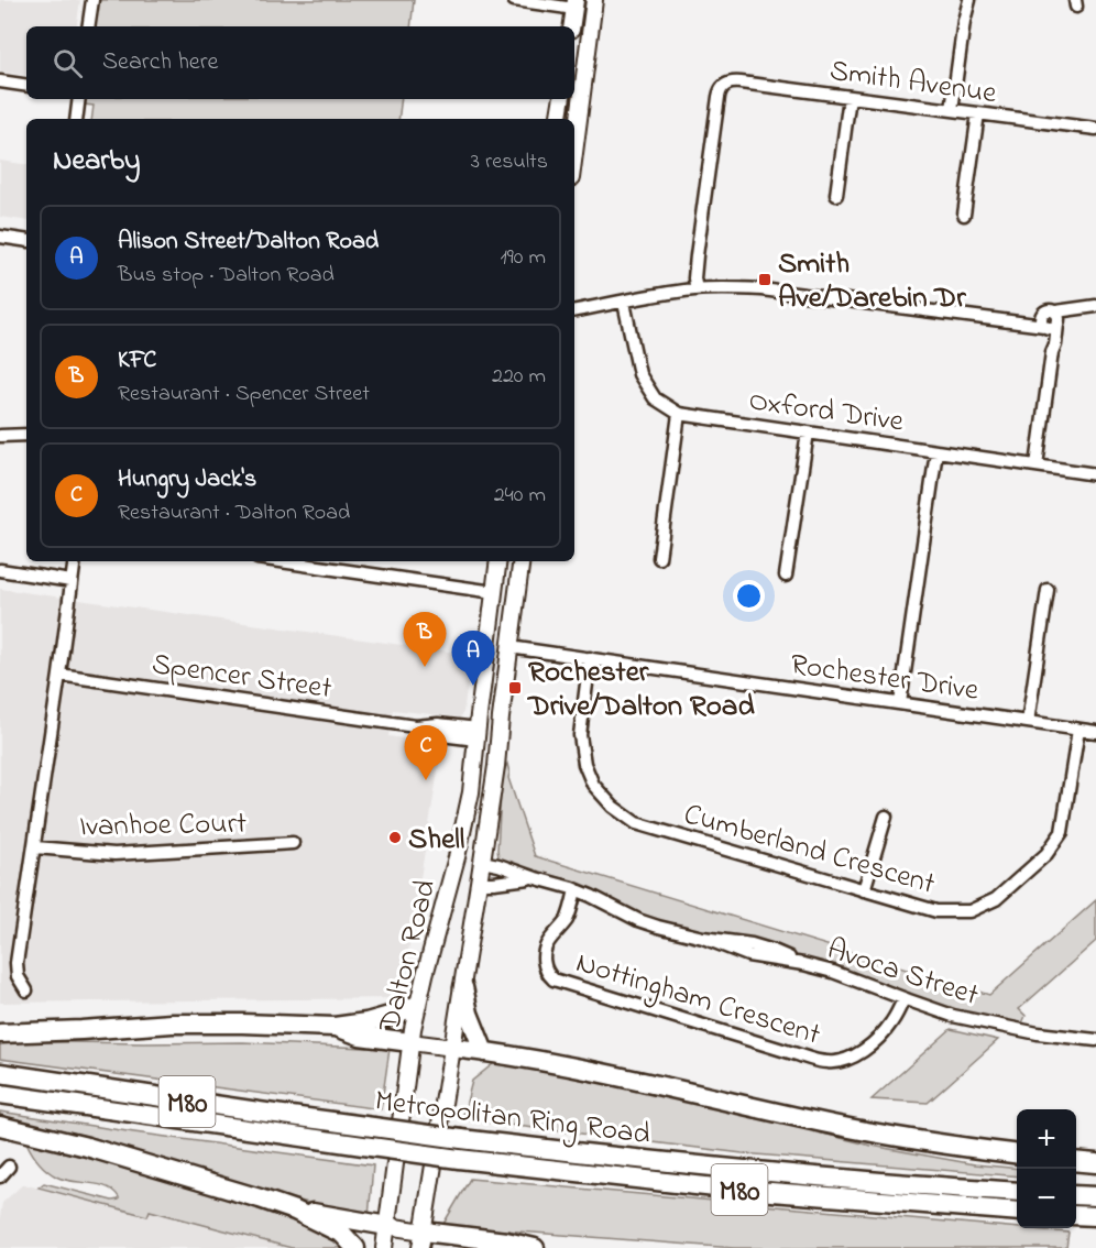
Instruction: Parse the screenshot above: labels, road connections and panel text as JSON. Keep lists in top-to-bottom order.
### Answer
{
  "streets": {
    "highway": ["M80", "Metropolitan Ring Road"],
    "main road": ["Spencer Street", "Dalton Road"],
    "street": [
      "Smith Avenue",
      "Oxford Drive",
      "Rochester Drive",
      "Ivanhoe Court",
      "Cumberland Crescent",
      "Avoca Street",
      "Nottingham Crescent"
    ]
  },
  "crossings": [
    ["Spencer Street", "Dalton Road"],
    ["Rochester Drive", "Cumberland Crescent"],
    ["Rochester Drive", "Dalton Road"],
    ["Dalton Road", "Avoca Street"],
    ["Avoca Street", "Nottingham Crescent"]
  ],
  "places": {
    "transit": ["Smith Ave/Darebin Dr", "Rochester Drive/Dalton Road"],
    "other": ["Shell"]
  },
  "page": {
    "search": "Search here",
    "heading": ["Nearby", "3 results"],
    "list": [
      {
        "mark": "A",
        "name": "Alison Street/Dalton Road",
        "note": "Bus stop · Dalton Road",
        "value": "190 m"
      },
      {
        "mark": "B",
        "name": "KFC",
        "note": "Restaurant · Spencer Street",
        "value": "220 m"
      },
      {
        "mark": "C",
        "name": "Hungry Jack's",
        "note": "Restaurant · Dalton Road",
        "value": "240 m"
      }
    ],
    "pins": ["B", "A", "C"],
    "map_buttons": ["+", "−"]
  }
}
